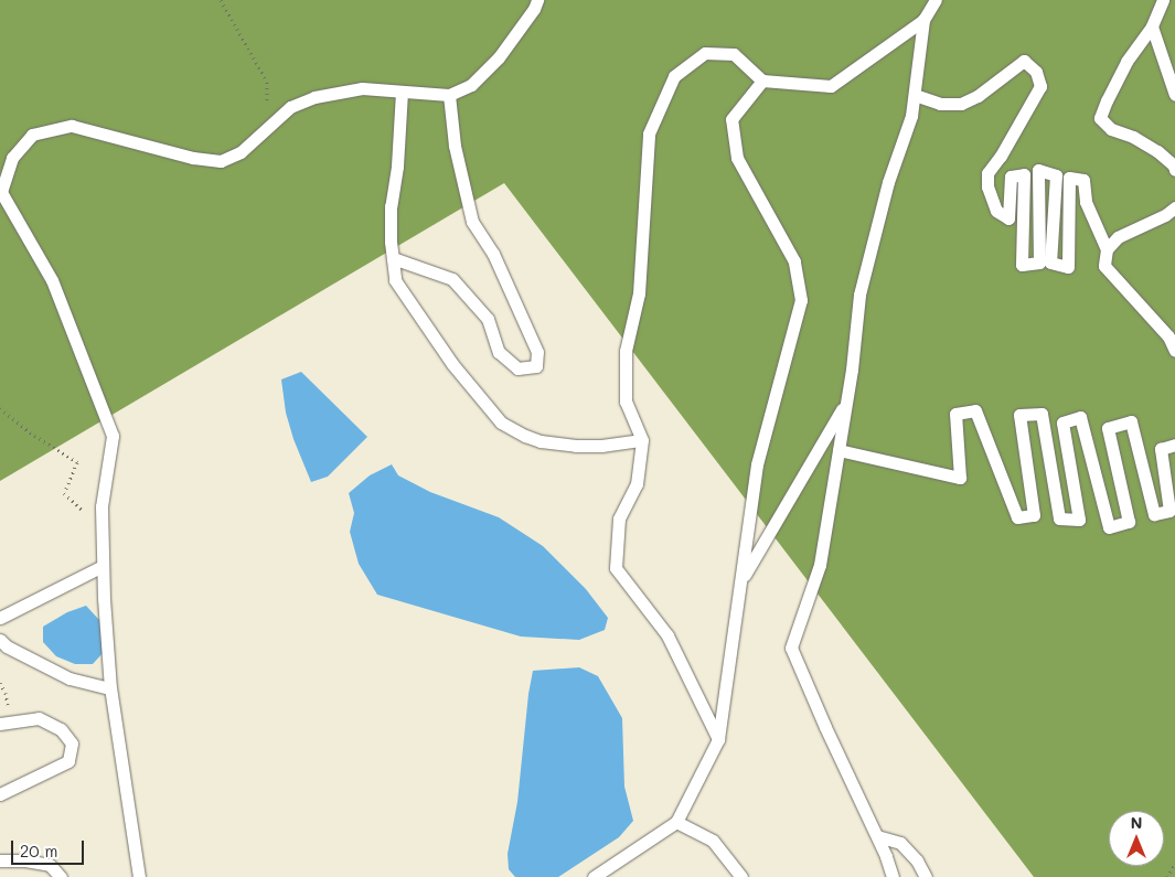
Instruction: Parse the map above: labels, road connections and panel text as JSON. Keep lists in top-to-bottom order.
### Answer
{
  "scale_bar": "20 m",
  "north": "top"
}
